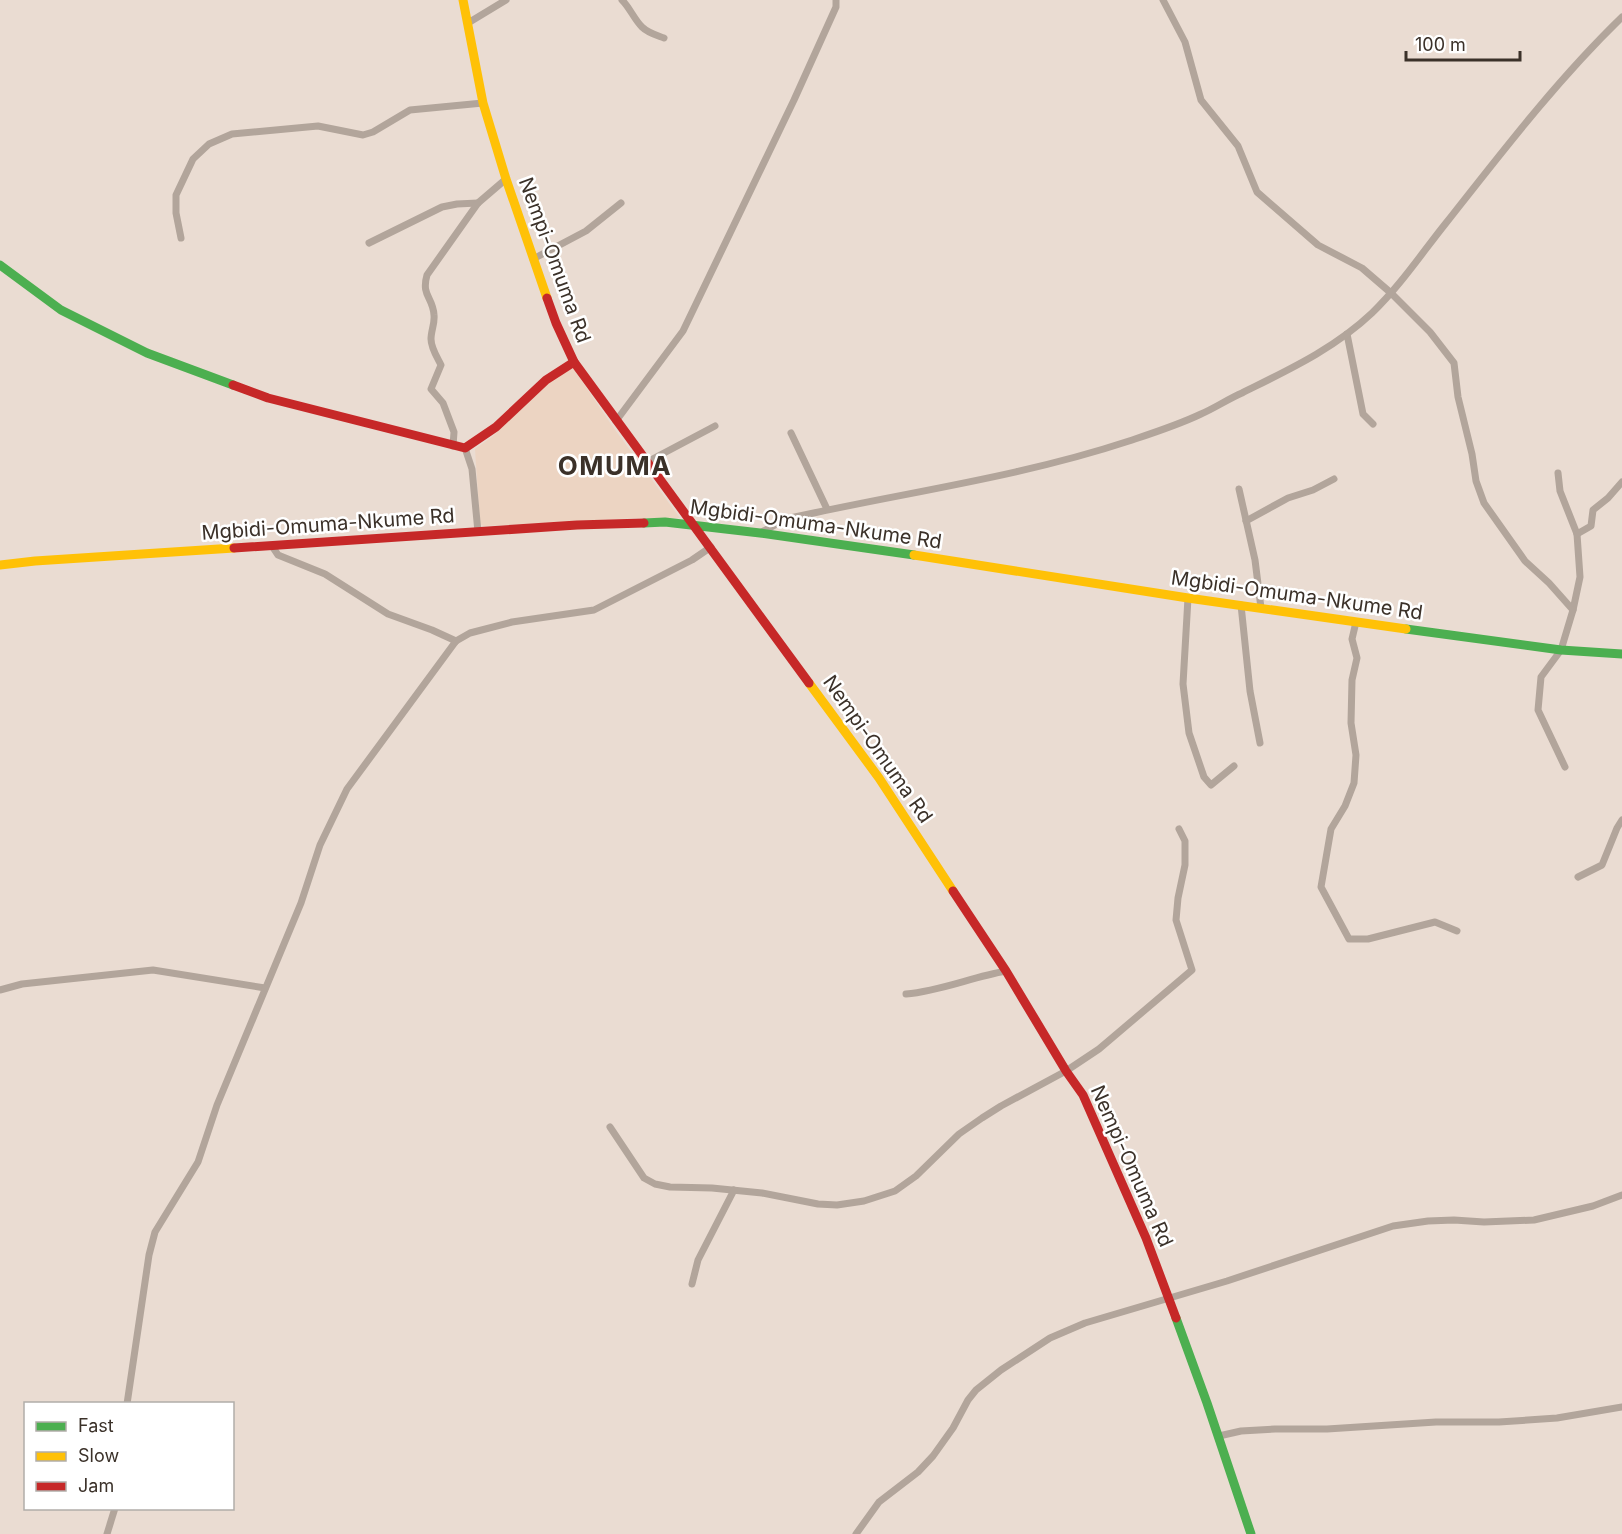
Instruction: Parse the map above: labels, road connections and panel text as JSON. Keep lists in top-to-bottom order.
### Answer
{
  "streets": {
    "street": ["Nempi-Omuma Rd", "Mgbidi-Omuma-Nkume Rd"]
  },
  "crossings": [
    ["Nempi-Omuma Rd", "Mgbidi-Omuma-Nkume Rd"]
  ],
  "districts": ["OMUMA"],
  "legend": ["Fast", "Slow", "Jam"],
  "scale_bar": "100 m"
}
